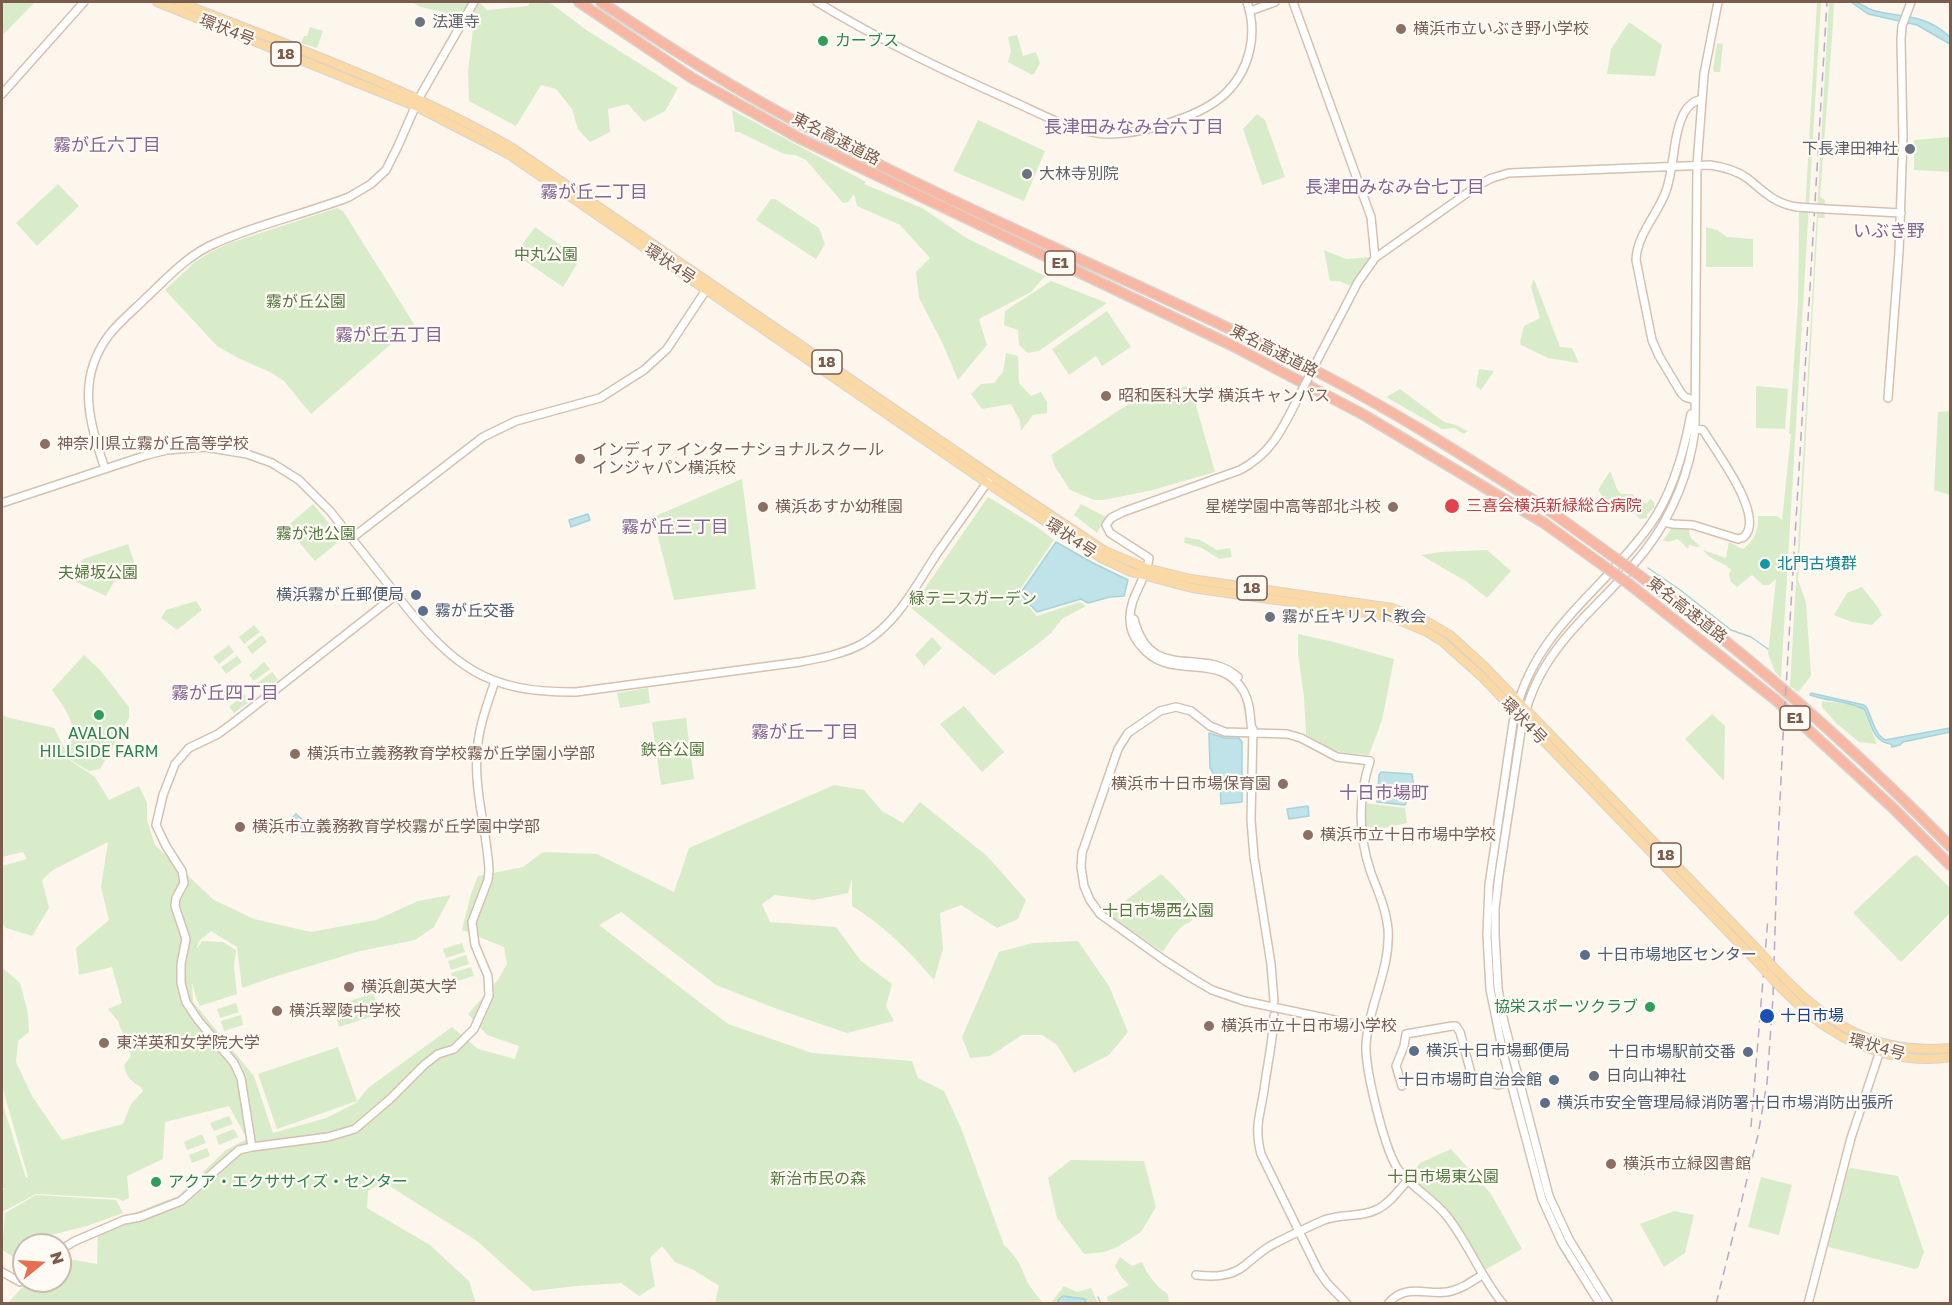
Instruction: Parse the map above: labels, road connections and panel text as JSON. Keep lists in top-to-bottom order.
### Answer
{
  "streets": {
    "highway": ["東名高速道路", "E1"],
    "main road": ["環状4号", "18"]
  },
  "districts": [
    "長津田みなみ台六丁目",
    "霧が丘六丁目",
    "長津田みなみ台七丁目",
    "霧が丘二丁目",
    "いぶき野",
    "霧が丘五丁目",
    "霧が丘三丁目",
    "霧が丘四丁目",
    "霧が丘一丁目",
    "十日市場町"
  ],
  "parks": [
    "中丸公園",
    "霧が丘公園",
    "霧が池公園",
    "夫婦坂公園",
    "緑テニスガーデン",
    "鉄谷公園",
    "十日市場西公園",
    "十日市場東公園",
    "新治市民の森"
  ],
  "places": [
    "法運寺",
    "横浜市立いぶき野小学校",
    "カーブス",
    "下長津田神社",
    "大林寺別院",
    "昭和医科大学 横浜キャンパス",
    "神奈川県立霧が丘高等学校",
    "インディア インターナショナルスクール インジャパン横浜校",
    "三喜会横浜新緑総合病院",
    "横浜あすか幼稚園",
    "星槎学園中高等部北斗校",
    "北門古墳群",
    "横浜霧が丘郵便局",
    "霧が丘交番",
    "霧が丘キリスト教会",
    "AVALON HILLSIDE FARM",
    "横浜市立義務教育学校霧が丘学園小学部",
    "横浜市十日市場保育園",
    "横浜市立義務教育学校霧が丘学園中学部",
    "横浜市立十日市場中学校",
    "十日市場地区センター",
    "横浜創英大学",
    "協栄スポーツクラブ",
    "横浜翠陵中学校",
    "十日市場",
    "横浜市立十日市場小学校",
    "東洋英和女学院大学",
    "横浜十日市場郵便局",
    "十日市場駅前交番",
    "日向山神社",
    "十日市場町自治会館",
    "横浜市安全管理局緑消防署十日市場消防出張所",
    "横浜市立緑図書館",
    "アクア・エクササイズ・センター"
  ],
  "north": "right"
}
